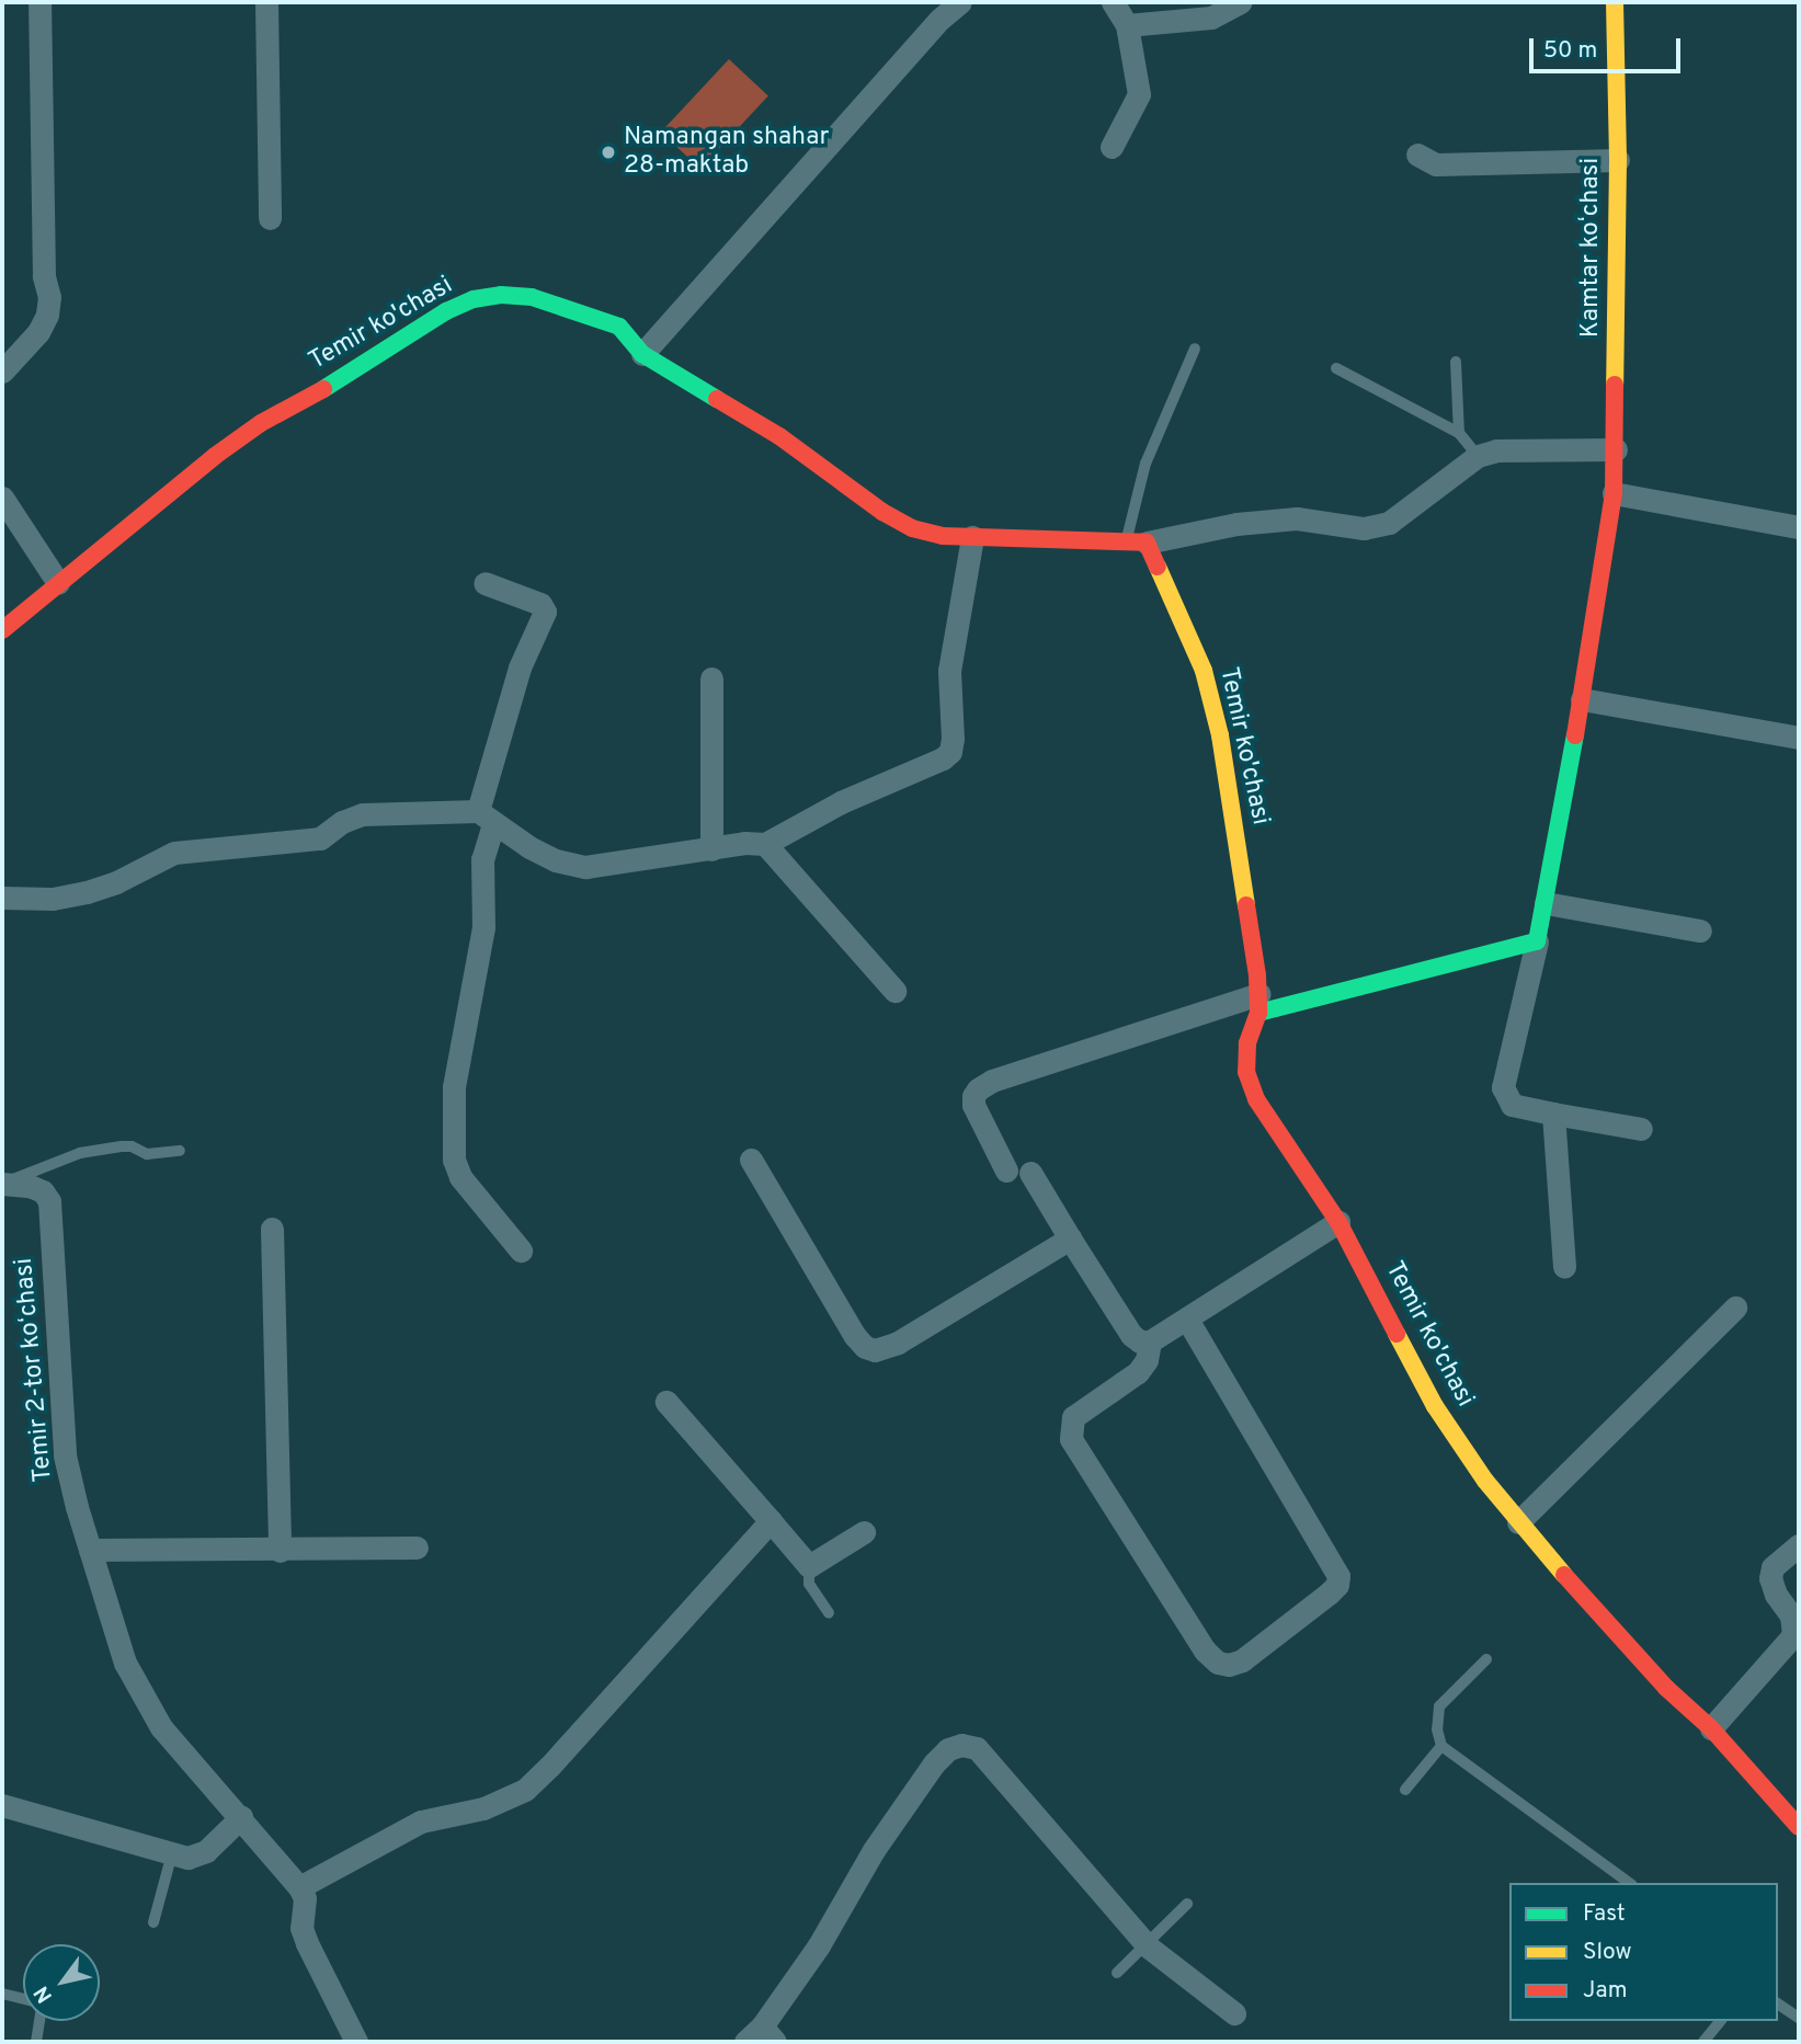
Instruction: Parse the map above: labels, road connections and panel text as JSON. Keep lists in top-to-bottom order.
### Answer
{
  "streets": {
    "street": ["Kamtar koʻchasi", "Temir ko'chasi", "Temir 2-tor koʻchasi"]
  },
  "places": ["Namangan shahar 28-maktab"],
  "legend": ["Fast", "Slow", "Jam"],
  "scale_bar": "50 m",
  "north": "bottom left"
}
